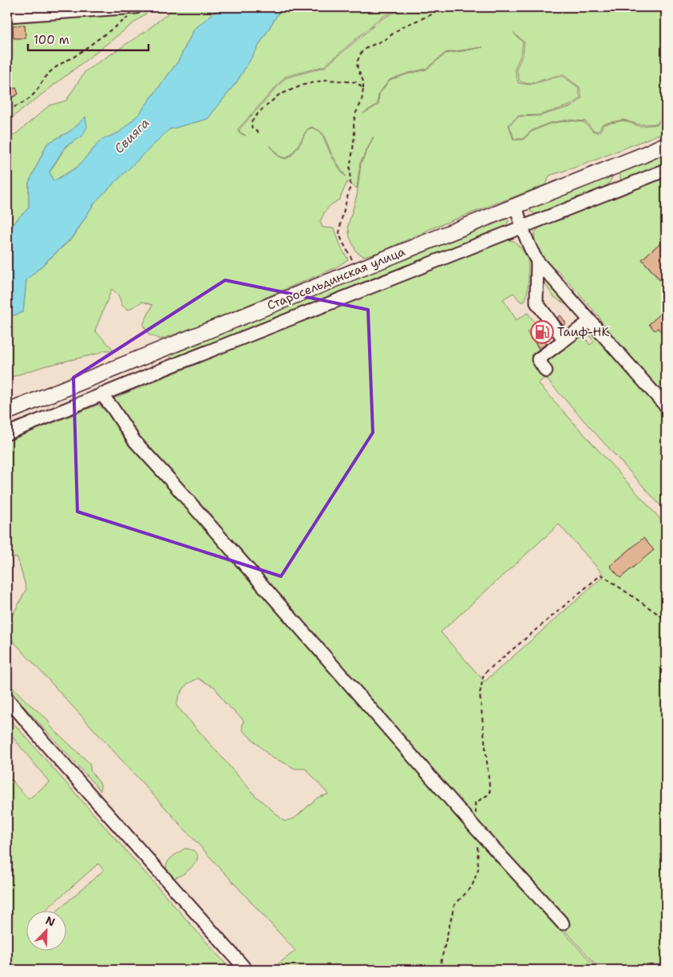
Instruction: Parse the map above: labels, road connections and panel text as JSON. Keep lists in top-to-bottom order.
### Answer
{
  "streets": {
    "main road": ["Старосельдинская улица"]
  },
  "water": ["Свияга"],
  "places": {
    "fuel station": ["Таиф-НК"]
  },
  "scale_bar": "100 m",
  "north": "top right"
}
